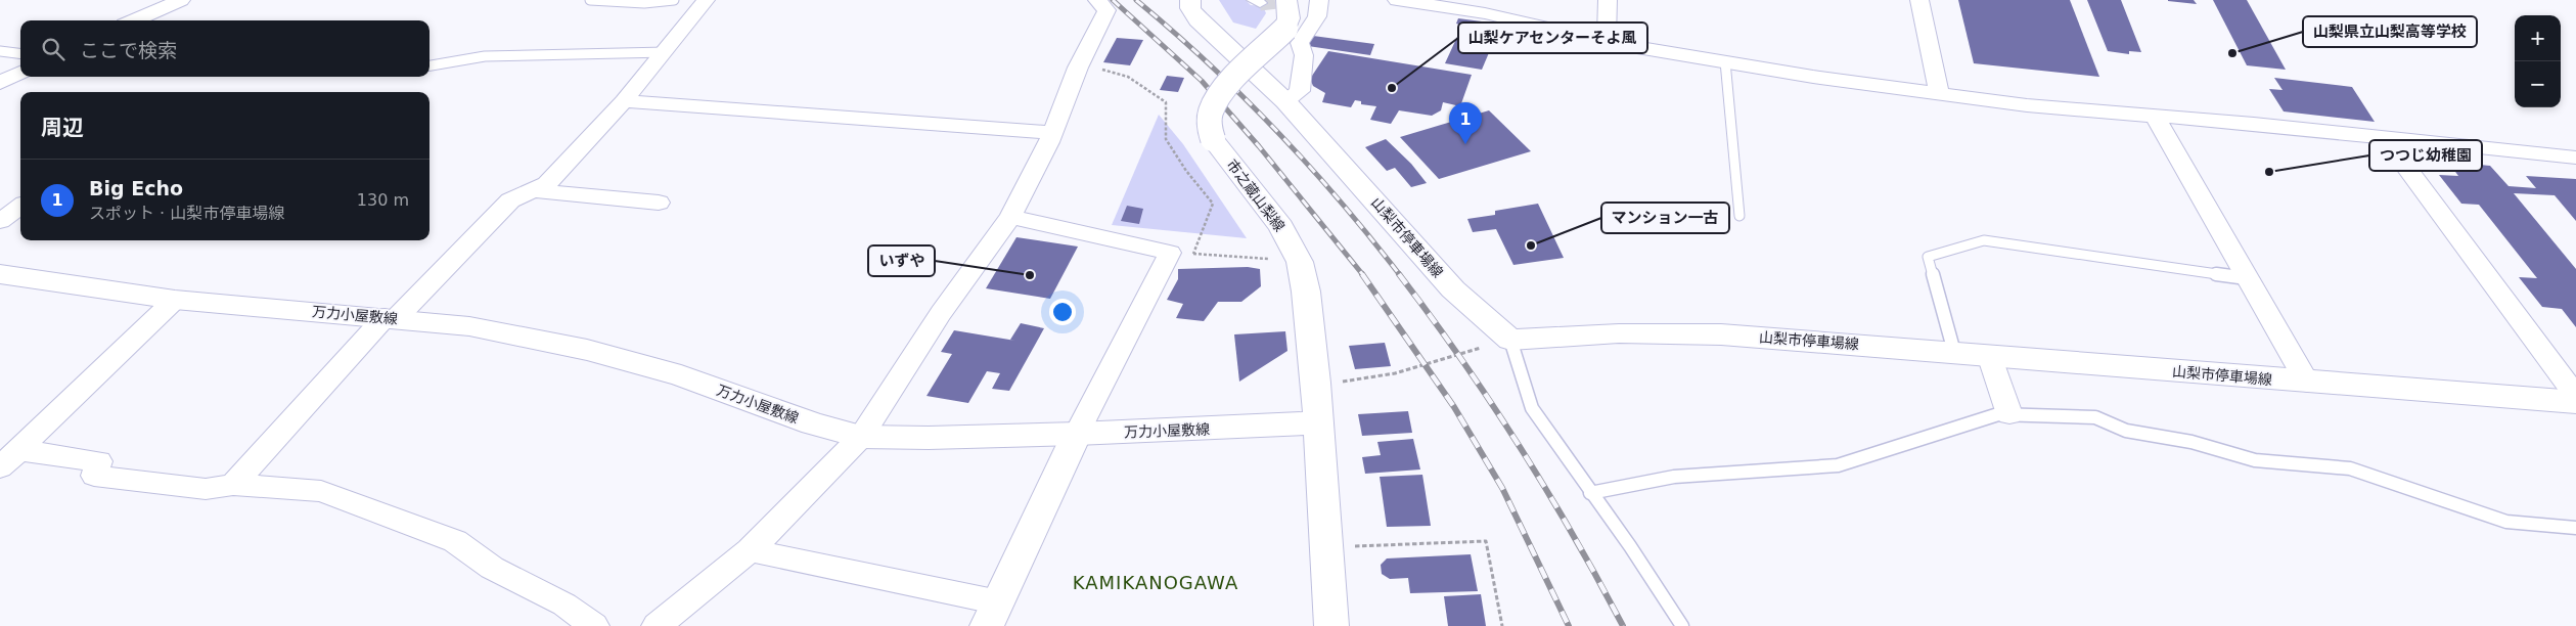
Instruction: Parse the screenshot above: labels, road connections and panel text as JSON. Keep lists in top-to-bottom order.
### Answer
{
  "streets": {
    "main road": ["市之蔵山梨線", "山梨市停車場線", "万力小屋敷線"]
  },
  "crossings": [
    ["市之蔵山梨線", "万力小屋敷線"]
  ],
  "districts": ["KAMIKANOGAWA"],
  "places": [
    "山梨県立山梨高等学校",
    "山梨ケアセンターそよ風",
    "つつじ幼稚園",
    "マンション一古",
    "いずや"
  ],
  "page": {
    "map_buttons": ["+", "−"],
    "search": "ここで検索",
    "heading": "周辺",
    "pins": "1",
    "list": [
      {
        "mark": "1",
        "name": "Big Echo",
        "note": "スポット · 山梨市停車場線",
        "value": "130 m"
      }
    ]
  }
}
